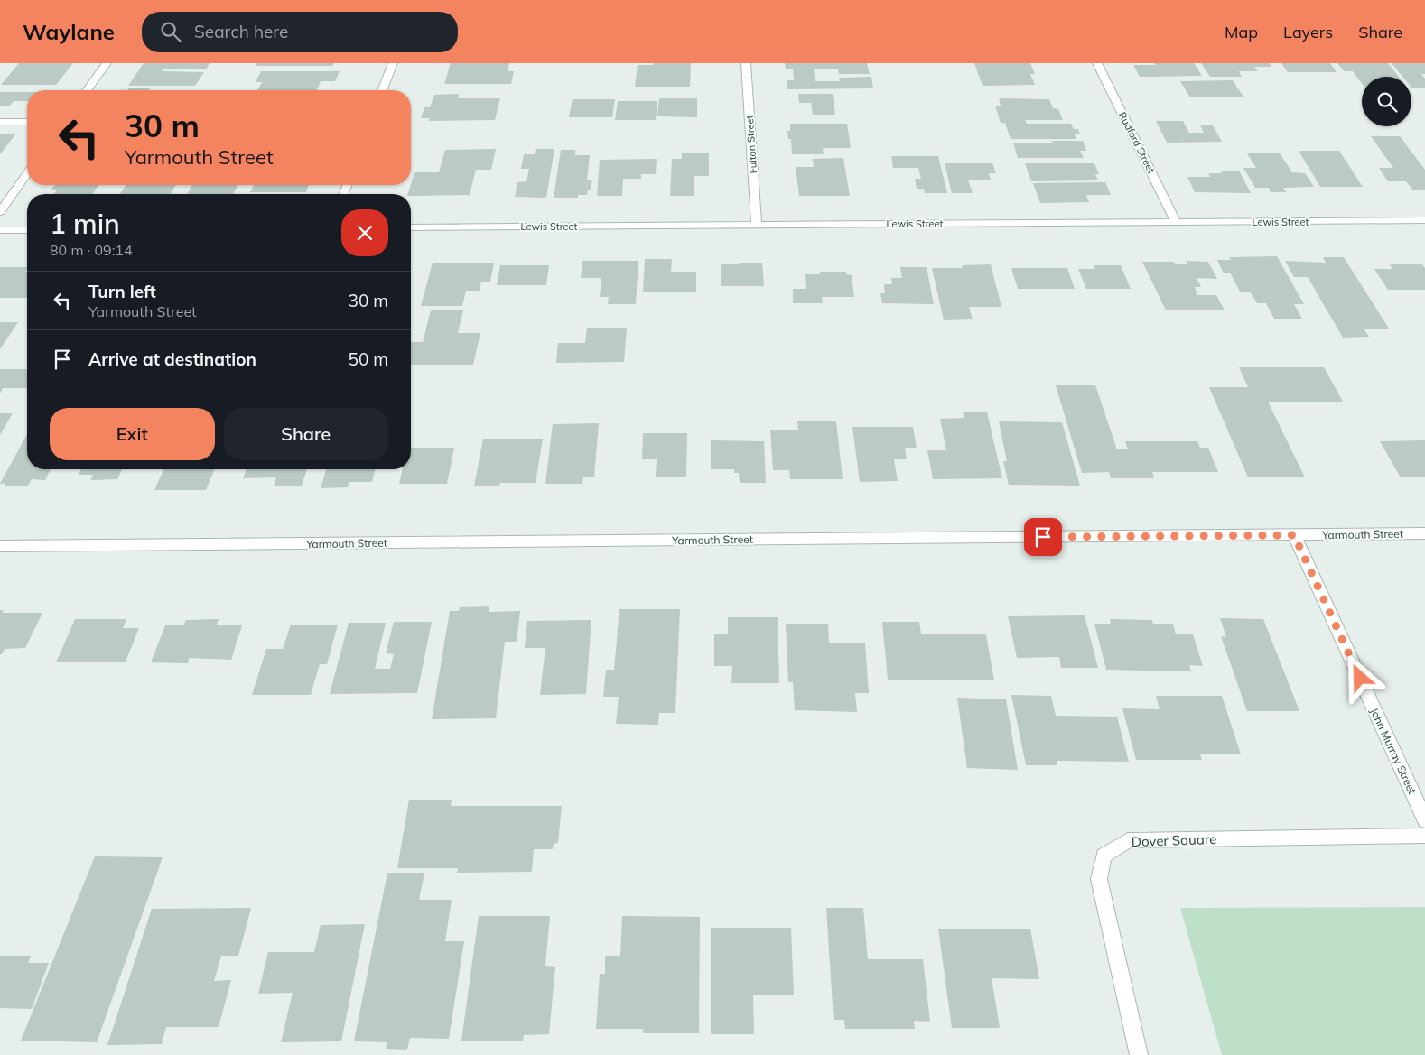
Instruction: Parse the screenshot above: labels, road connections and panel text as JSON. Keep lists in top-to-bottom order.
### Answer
{
  "streets": {
    "street": [
      "Rudford Street",
      "Fulton Street",
      "Lewis Street",
      "Yarmouth Street",
      "John Murray Street",
      "Dover Square"
    ]
  },
  "crossings": [
    ["Rudford Street", "Lewis Street"],
    ["Fulton Street", "Lewis Street"],
    ["Yarmouth Street", "John Murray Street"]
  ],
  "page": {
    "header": "Waylane",
    "search": "Search here",
    "nav": ["Map", "Layers", "Share"],
    "turn": ["30 m", "Yarmouth Street"],
    "heading": ["1 min", "80 m · 09:14"],
    "list": [
      {
        "name": "Turn left",
        "note": "Yarmouth Street",
        "value": "30 m"
      },
      {
        "name": "Arrive at destination",
        "value": "50 m"
      }
    ],
    "buttons": ["Exit", "Share"]
  }
}
